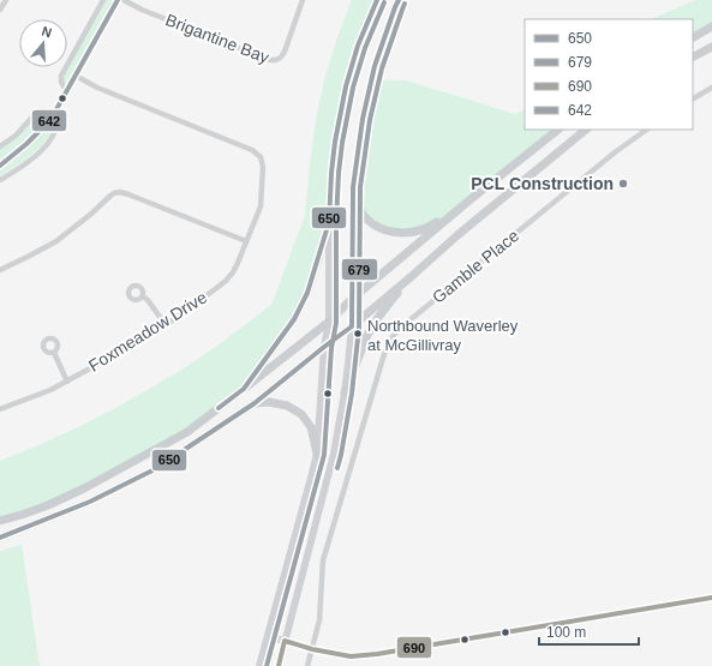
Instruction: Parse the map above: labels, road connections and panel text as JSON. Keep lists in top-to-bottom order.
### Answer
{
  "streets": {
    "street": ["Brigantine Bay", "Gamble Place", "Foxmeadow Drive"]
  },
  "places": ["PCL Construction", "Northbound Waverley at McGillivray"],
  "lines": [
    "transit line 650",
    "transit line 642",
    "transit line 679",
    "transit line 690"
  ],
  "legend": [
    "650",
    "679",
    "690",
    "642"
  ],
  "scale_bar": "100 m",
  "north": "top"
}
